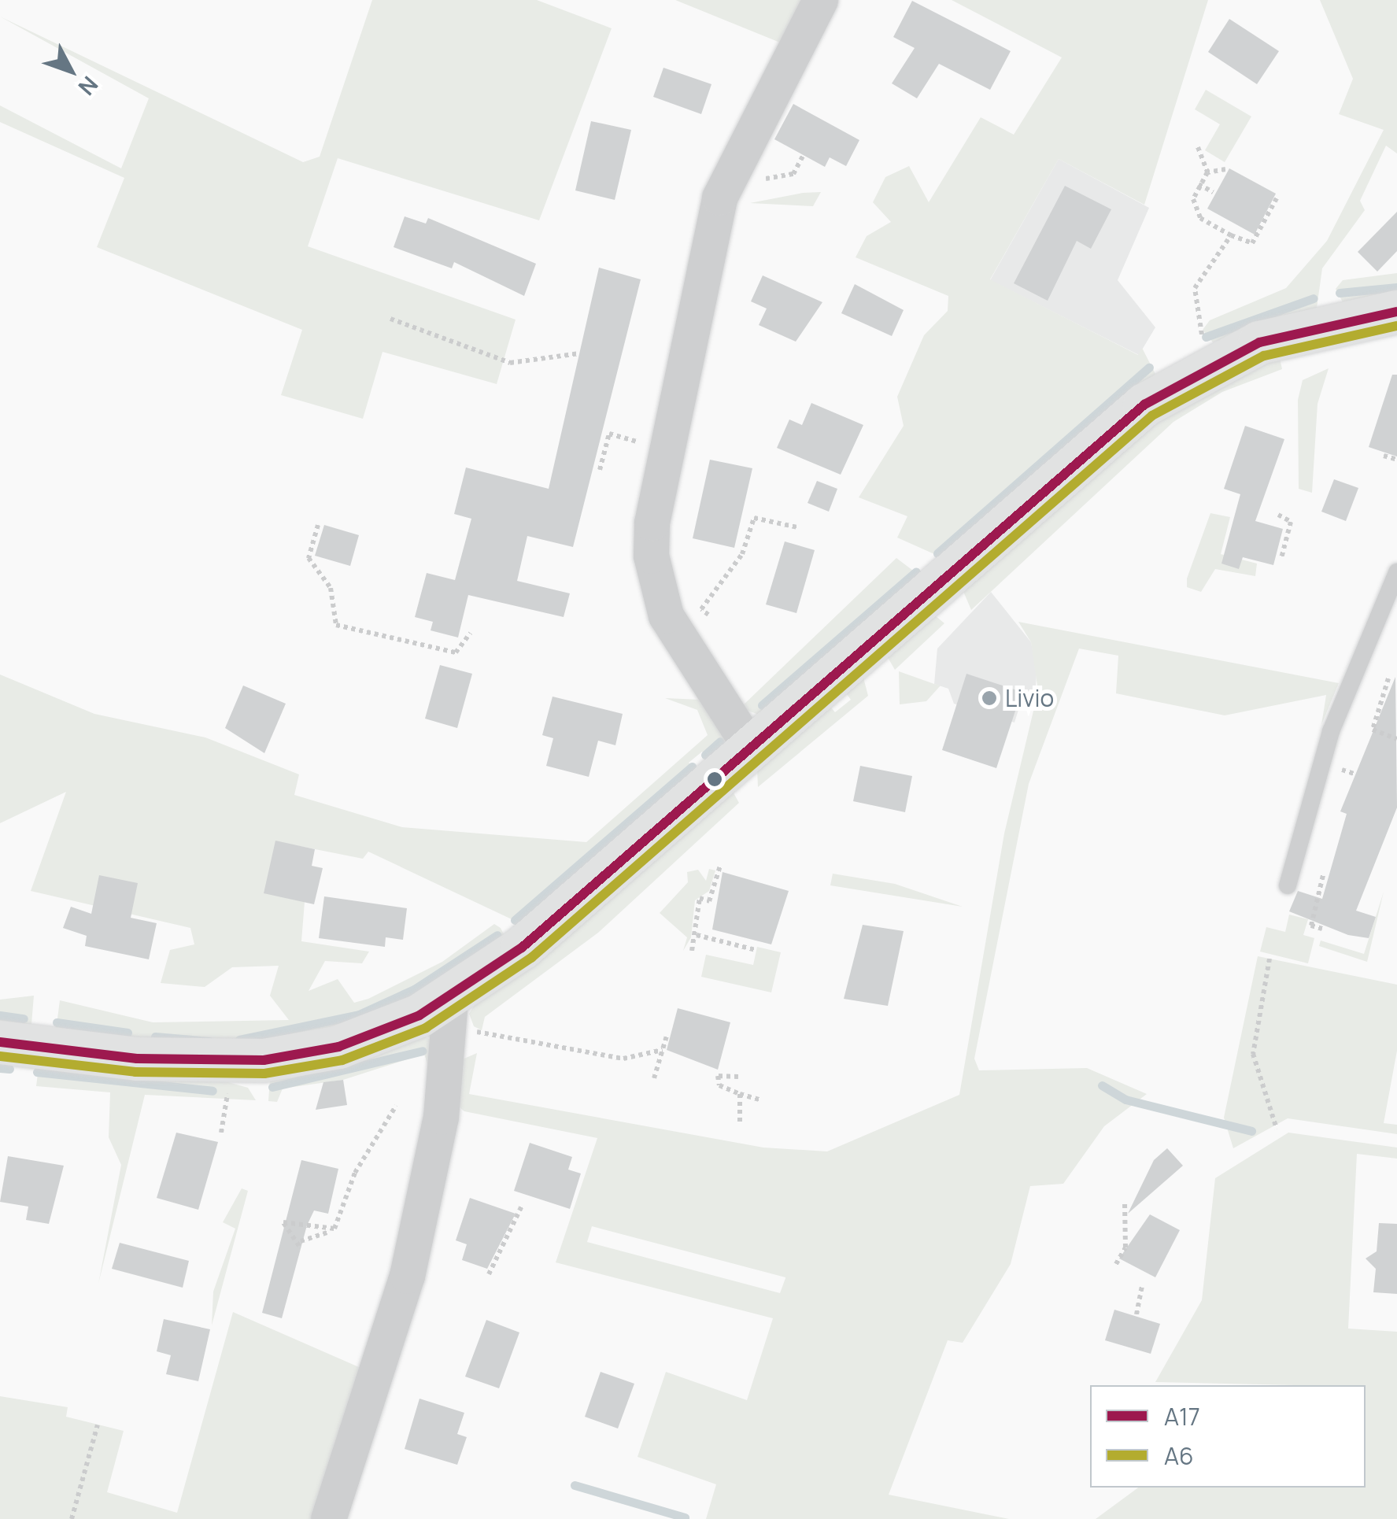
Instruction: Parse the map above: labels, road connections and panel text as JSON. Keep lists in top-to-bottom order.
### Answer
{
  "places": ["Livio"],
  "lines": ["transit line A17", "transit line A6"],
  "legend": ["A17", "A6"],
  "north": "bottom right"
}
